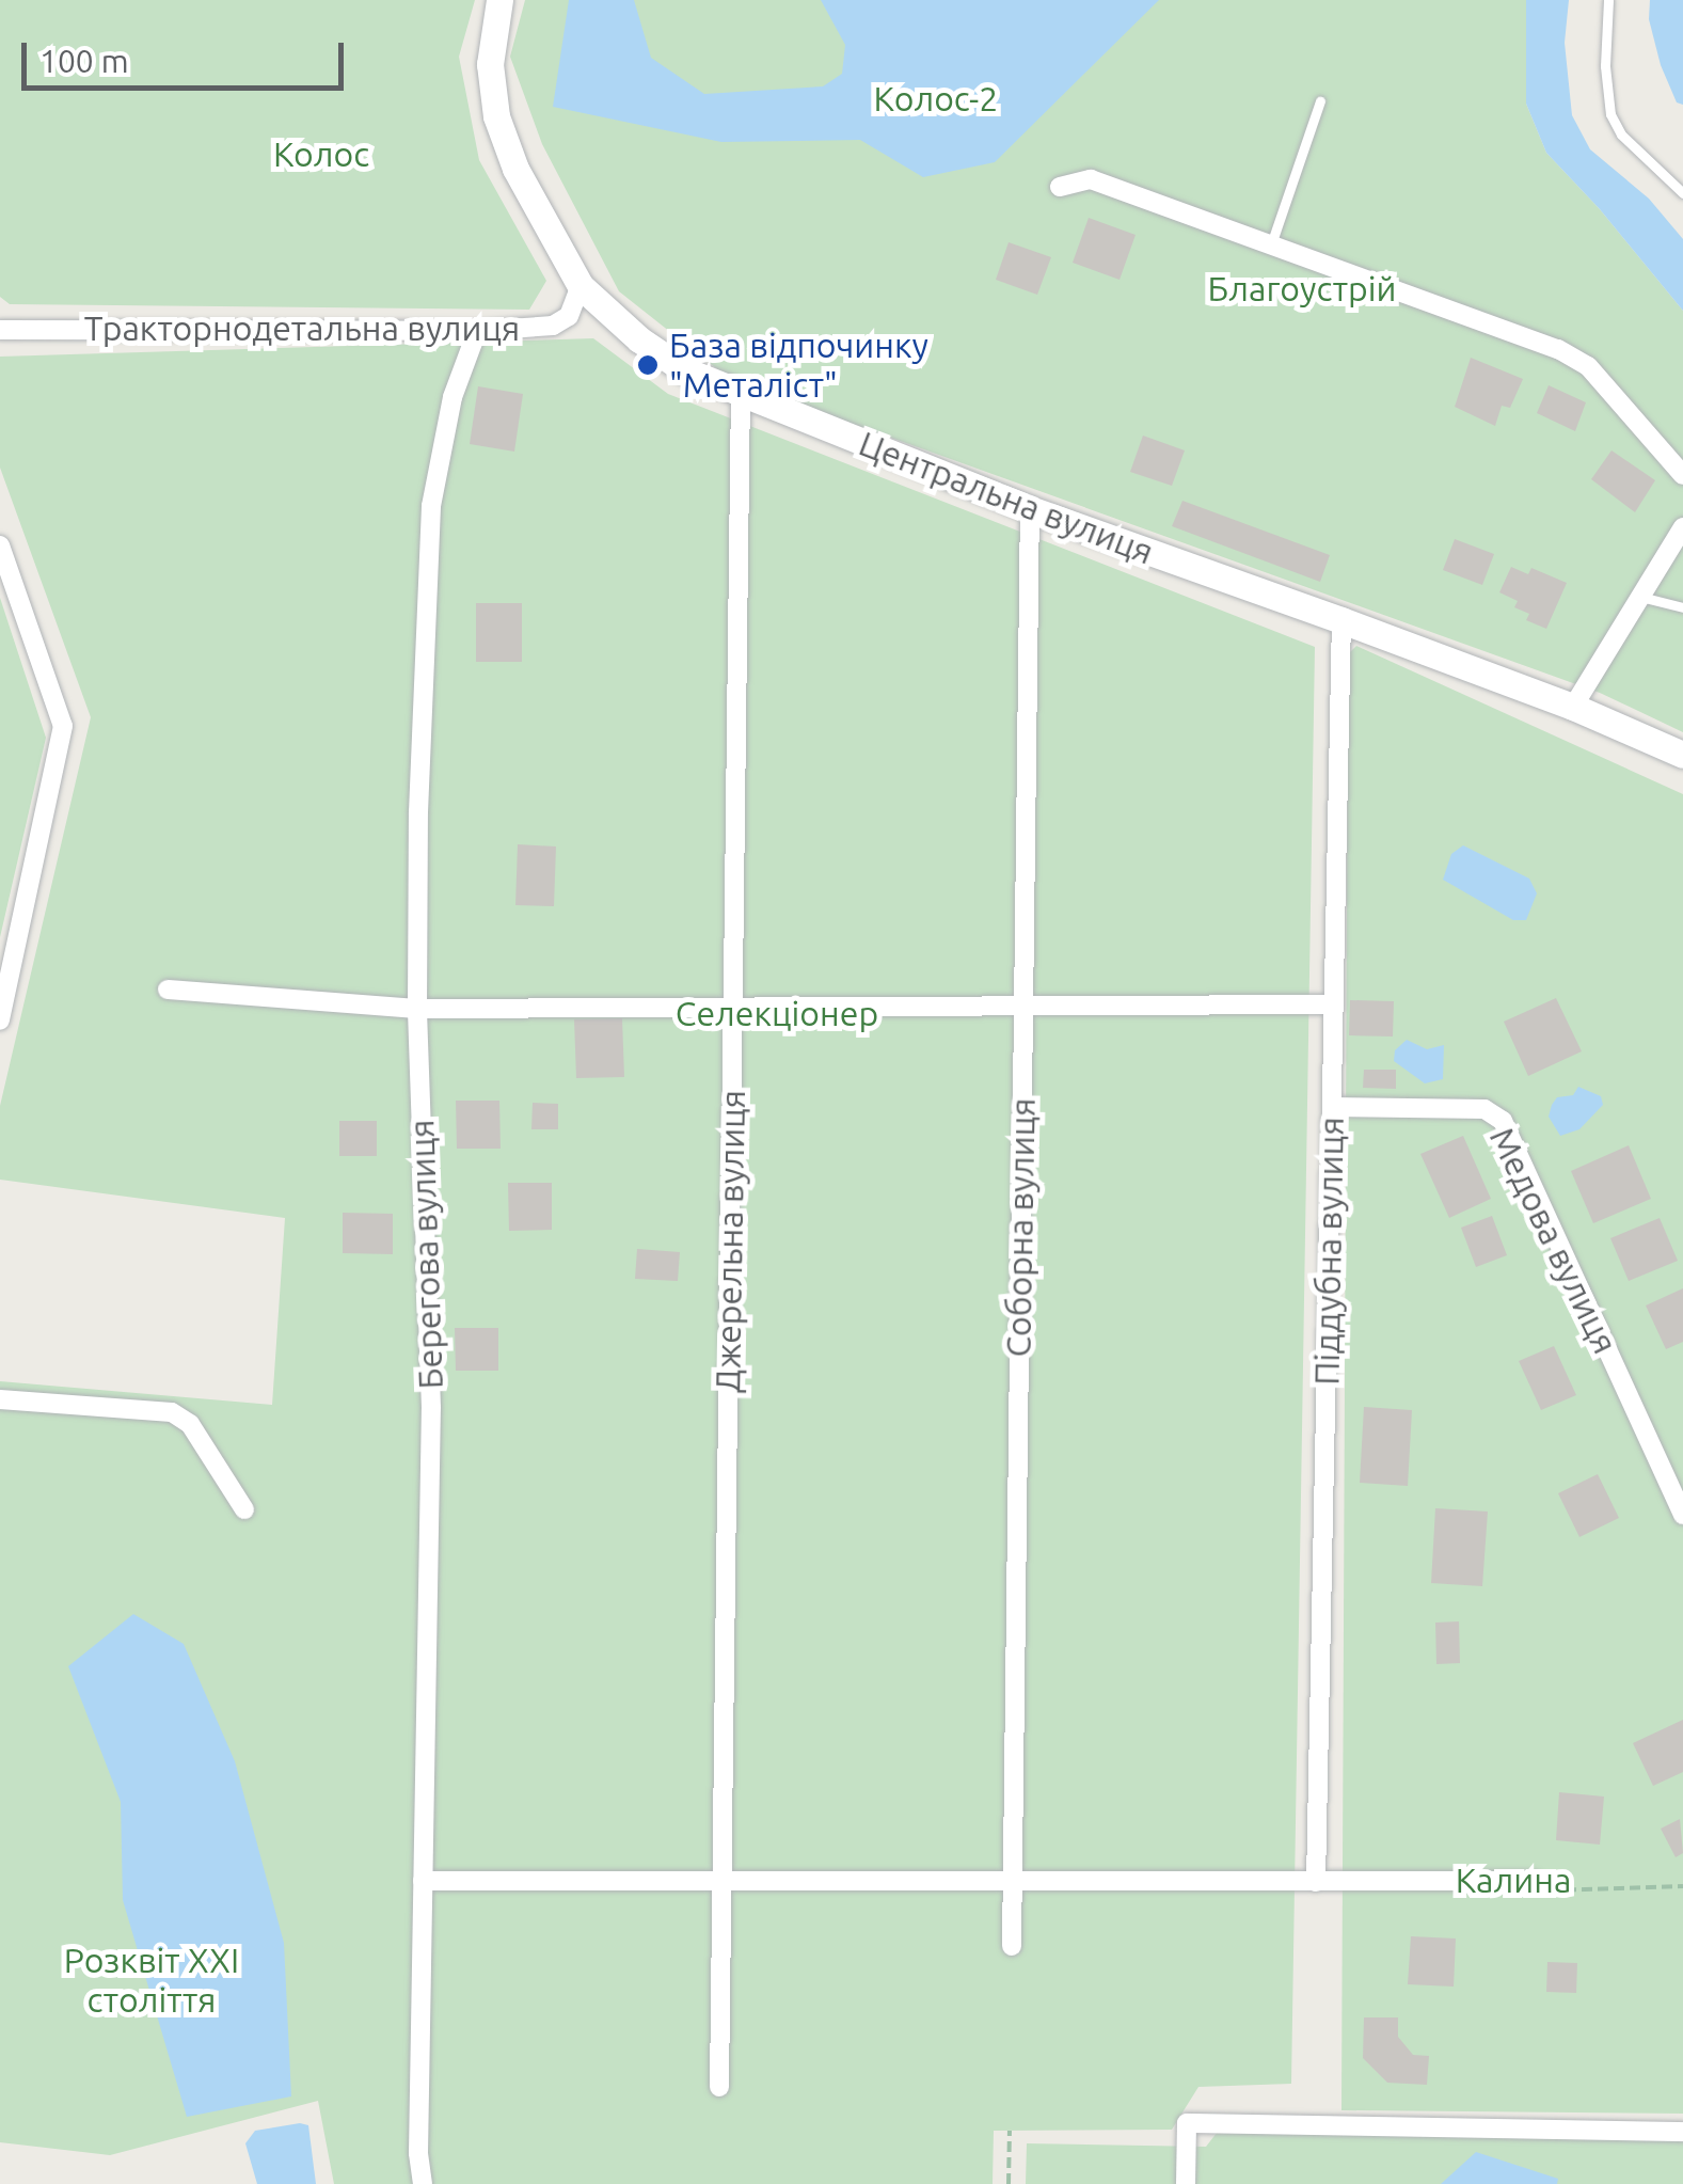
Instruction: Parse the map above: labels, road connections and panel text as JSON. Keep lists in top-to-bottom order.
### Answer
{
  "streets": {
    "street": [
      "Тракторнодетальна вулиця",
      "Центральна вулиця",
      "Соборна вулиця",
      "Медова вулиця",
      "Джерельна вулиця",
      "Піддубна вулиця",
      "Берегова вулиця"
    ]
  },
  "crossings": [
    ["Тракторнодетальна вулиця", "Центральна вулиця"],
    ["Тракторнодетальна вулиця", "Берегова вулиця"],
    ["Центральна вулиця", "Соборна вулиця"],
    ["Центральна вулиця", "Джерельна вулиця"],
    ["Центральна вулиця", "Піддубна вулиця"],
    ["Медова вулиця", "Піддубна вулиця"]
  ],
  "parks": [
    "Колос-2",
    "Колос",
    "Благоустрій",
    "Селекціонер",
    "Калина",
    "Розквіт XXI століття"
  ],
  "places": ["База відпочинку \"Металіст\""],
  "scale_bar": "100 m"
}
